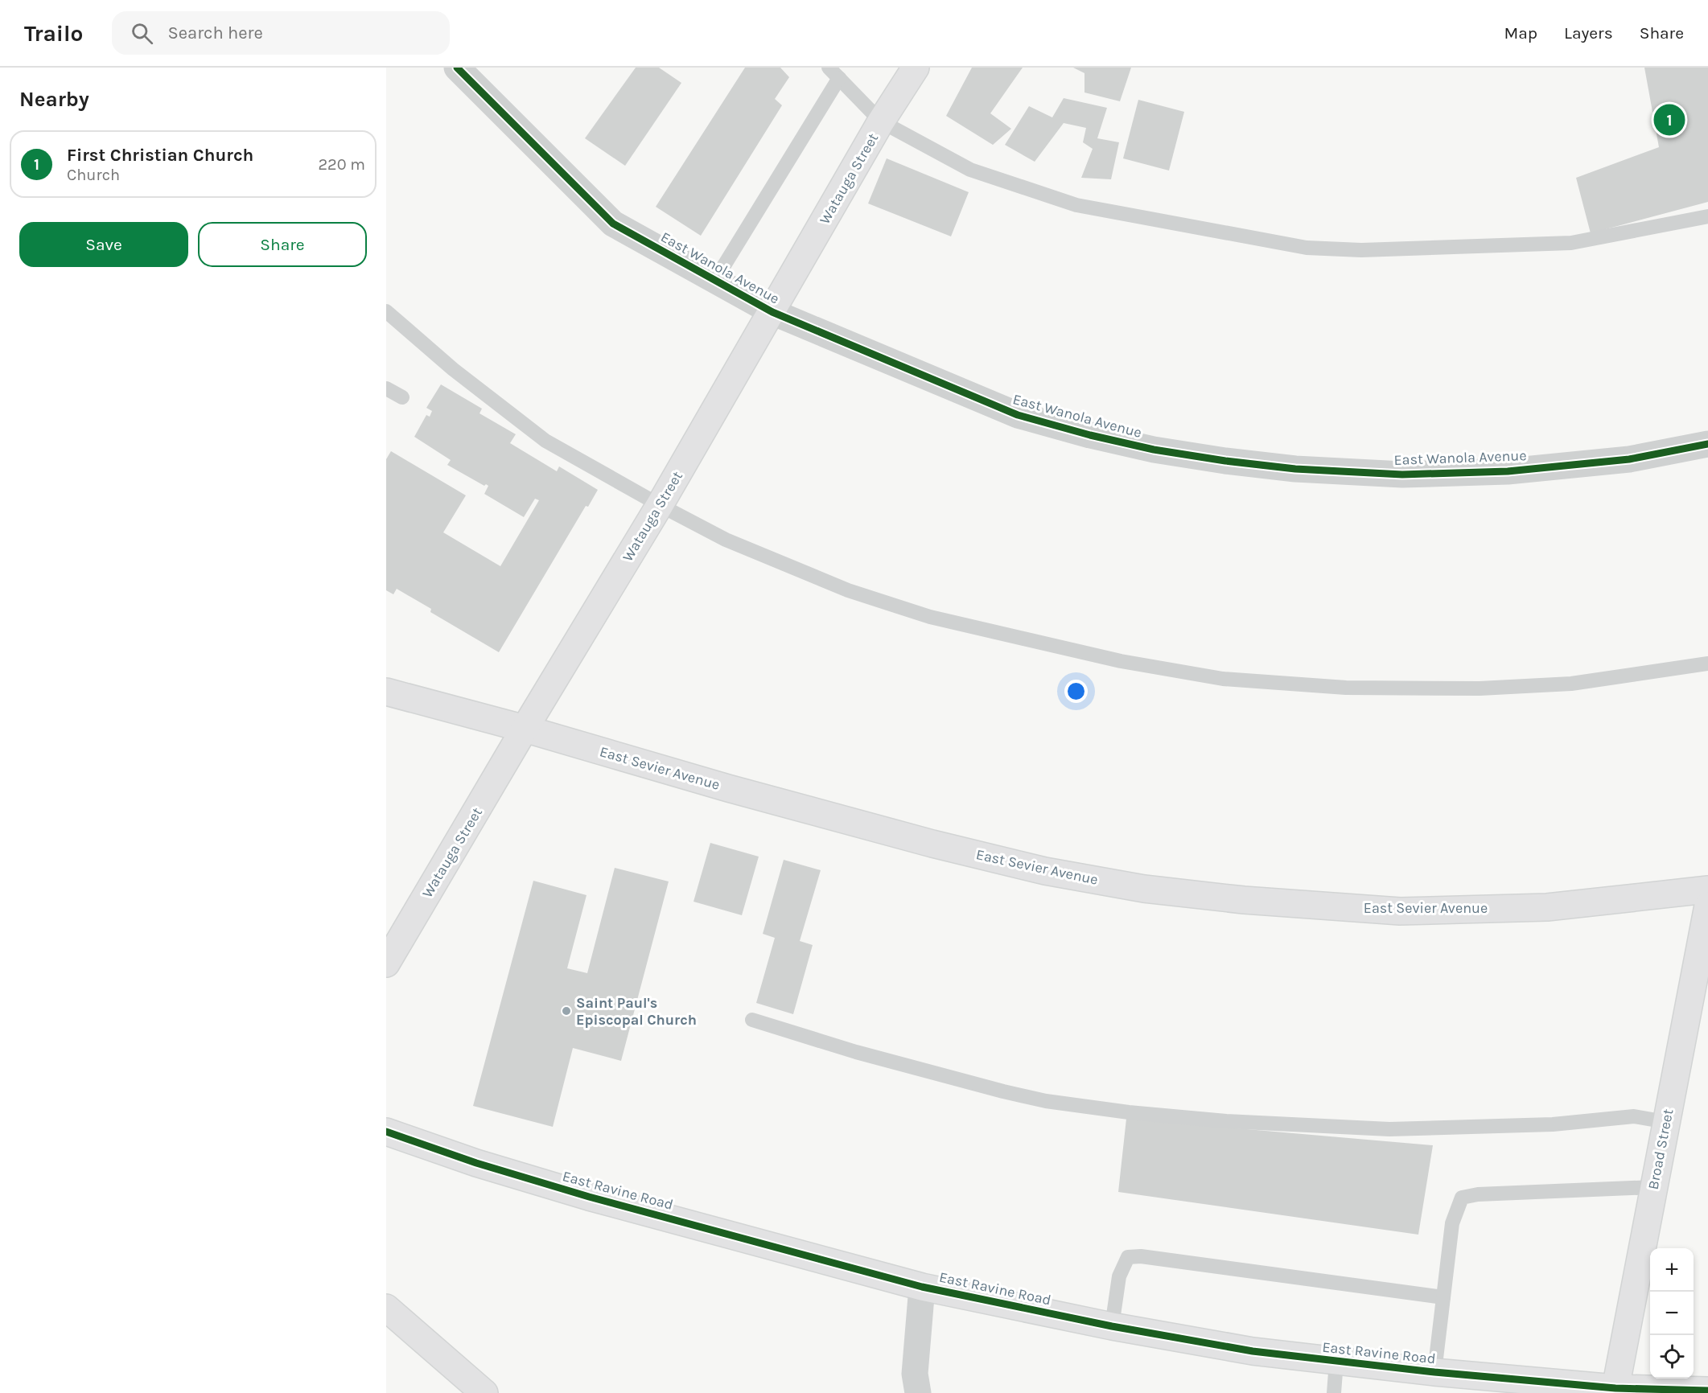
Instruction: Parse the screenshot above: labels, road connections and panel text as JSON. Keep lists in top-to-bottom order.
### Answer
{
  "streets": {
    "street": [
      "Watauga Street",
      "East Wanola Avenue",
      "East Sevier Avenue",
      "Broad Street",
      "East Ravine Road"
    ]
  },
  "crossings": [
    ["Watauga Street", "East Wanola Avenue"],
    ["Watauga Street", "East Sevier Avenue"],
    ["Broad Street", "East Ravine Road"]
  ],
  "places": ["Saint Paul's Episcopal Church"],
  "page": {
    "header": "Trailo",
    "search": "Search here",
    "nav": ["Map", "Layers", "Share"],
    "heading": "Nearby",
    "pins": "1",
    "list": [
      {
        "mark": "1",
        "name": "First Christian Church",
        "note": "Church",
        "value": "220 m"
      }
    ],
    "buttons": ["Save", "Share"],
    "map_buttons": ["+", "−"]
  }
}
